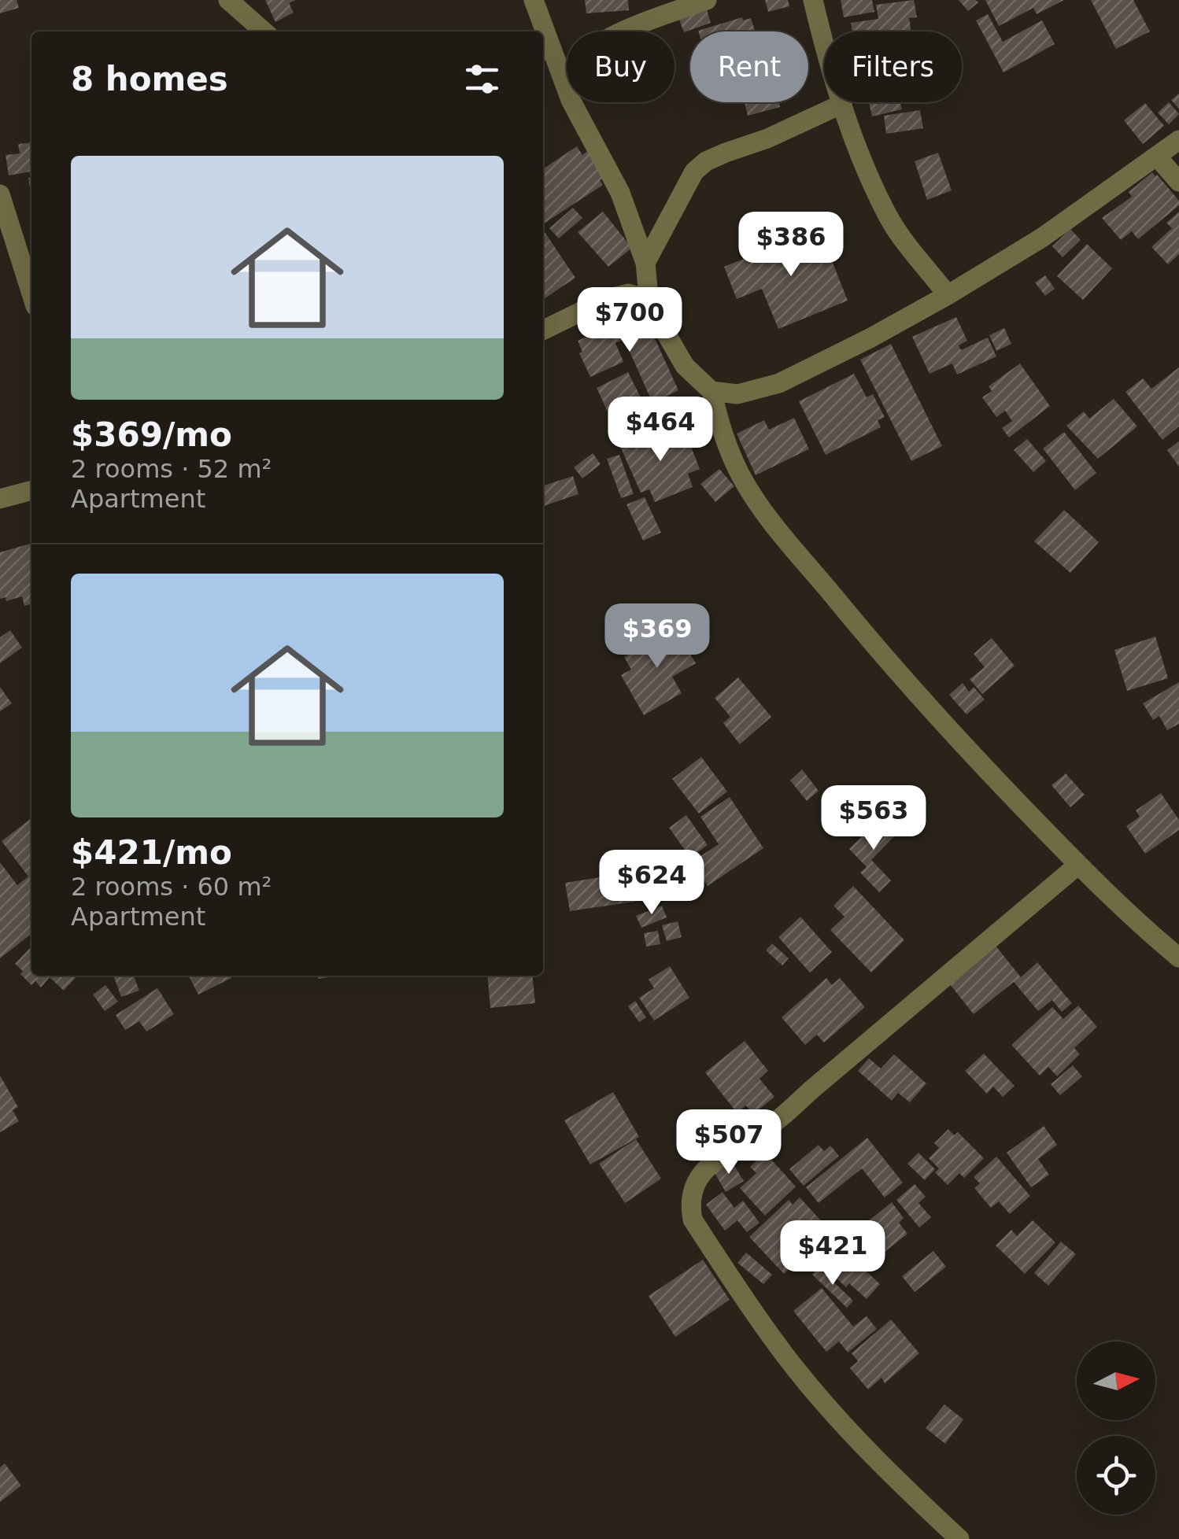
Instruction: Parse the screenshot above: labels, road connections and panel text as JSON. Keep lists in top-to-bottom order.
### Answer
{
  "north": "right",
  "page": {
    "chip": ["Buy", "Rent", "Filters"],
    "heading": "8 homes",
    "list": [
      {
        "name": "$369/mo",
        "note": "2 rooms · 52 m² · Apartment"
      },
      {
        "name": "$421/mo",
        "note": "2 rooms · 60 m² · Apartment"
      }
    ],
    "price": [
      "$386",
      "$700",
      "$464",
      "$369",
      "$563",
      "$624",
      "$507",
      "$421"
    ]
  }
}
